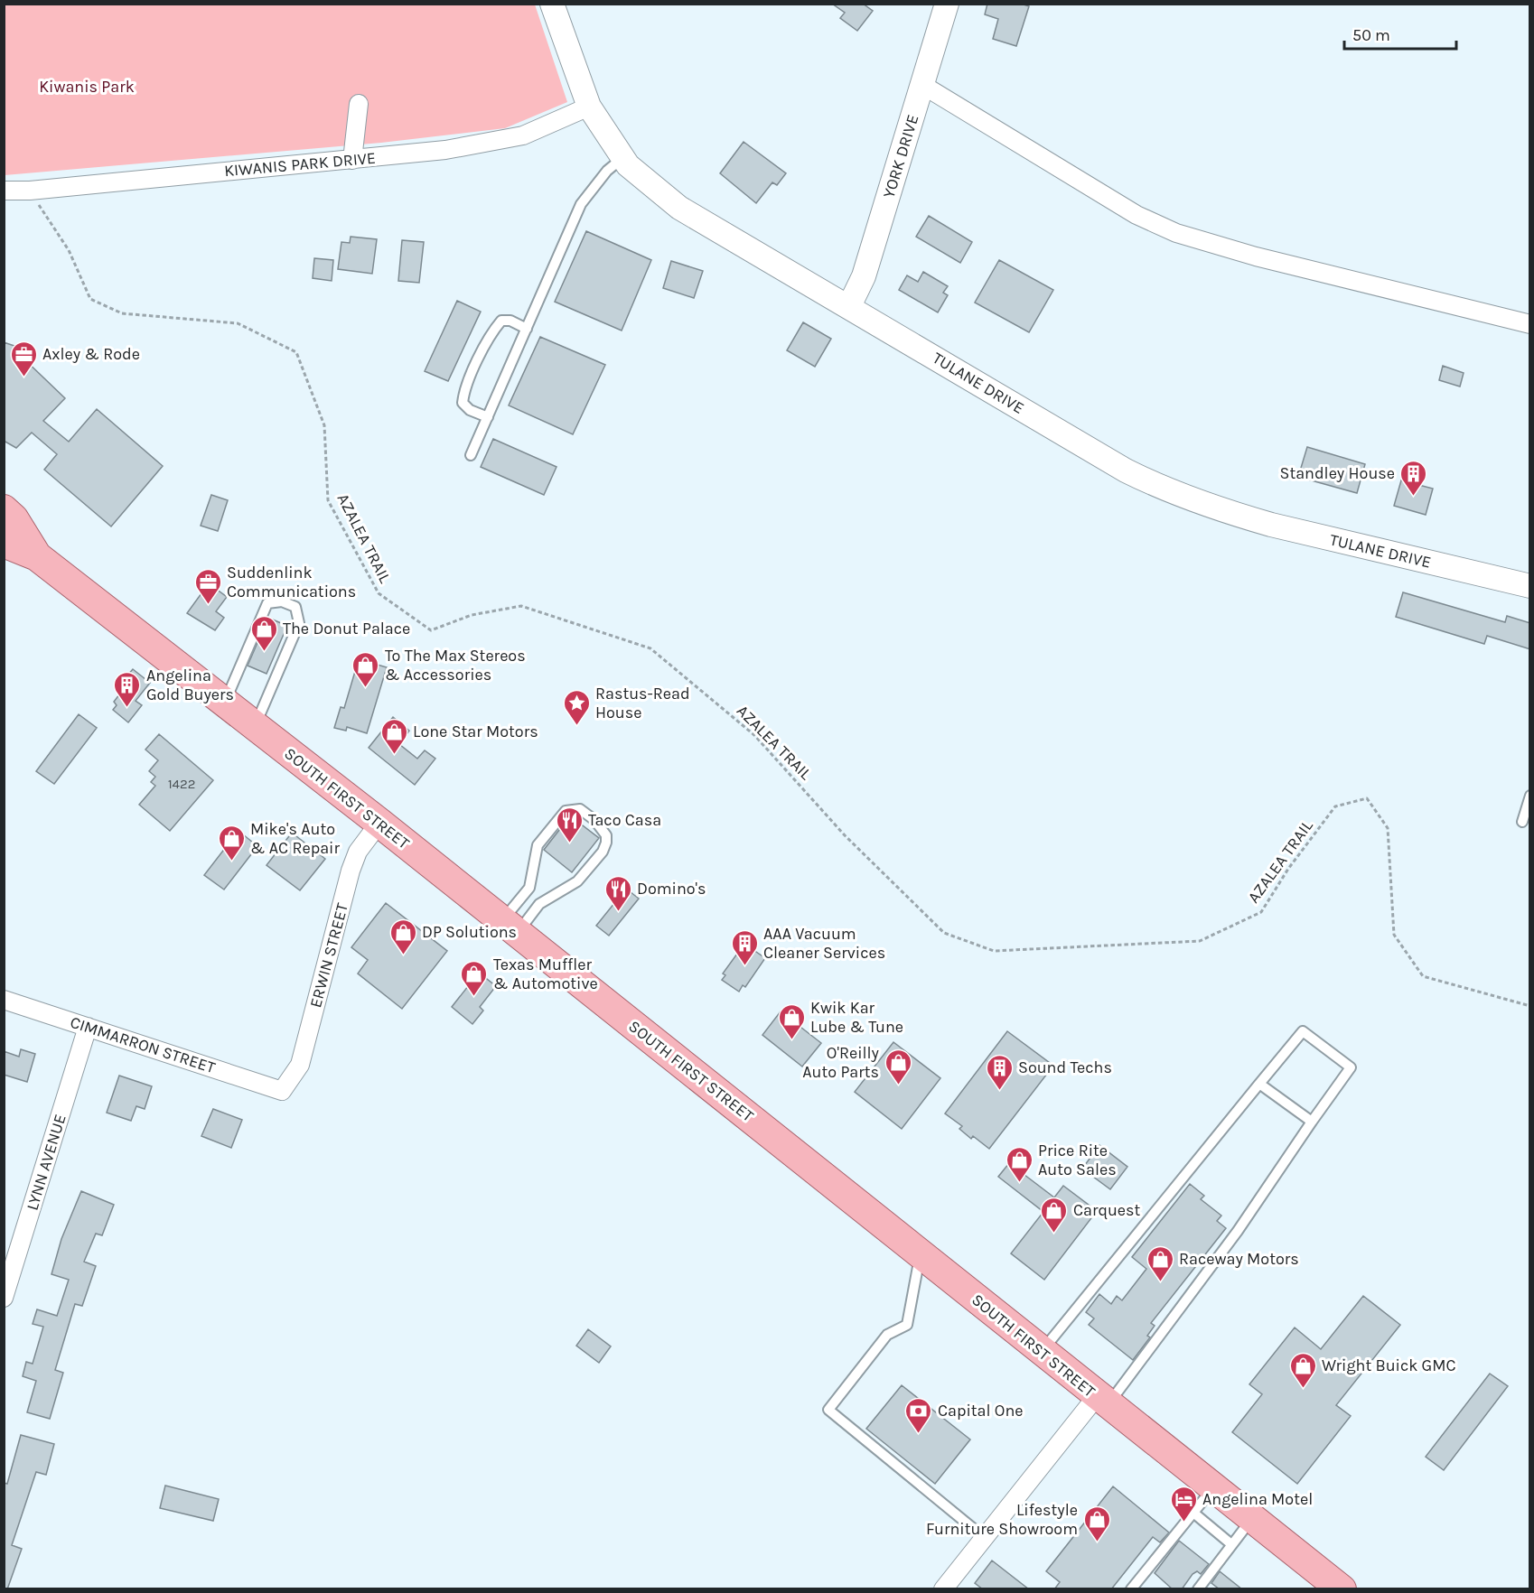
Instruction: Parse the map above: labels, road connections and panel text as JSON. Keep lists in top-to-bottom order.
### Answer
{
  "streets": {
    "main road": ["SOUTH FIRST STREET"],
    "street": [
      "YORK DRIVE",
      "KIWANIS PARK DRIVE",
      "TULANE DRIVE",
      "ERWIN STREET",
      "CIMMARRON STREET",
      "LYNN AVENUE"
    ],
    "path": ["AZALEA TRAIL"]
  },
  "crossings": [
    ["YORK DRIVE", "TULANE DRIVE"],
    ["KIWANIS PARK DRIVE", "TULANE DRIVE"],
    ["KIWANIS PARK DRIVE", "AZALEA TRAIL"],
    ["SOUTH FIRST STREET", "ERWIN STREET"],
    ["ERWIN STREET", "CIMMARRON STREET"],
    ["CIMMARRON STREET", "LYNN AVENUE"]
  ],
  "parks": ["Kiwanis Park"],
  "places": {
    "office": ["Axley & Rode", "Suddenlink Communications"],
    "building": [
      "Standley House",
      "Angelina Gold Buyers",
      "AAA Vacuum Cleaner Services",
      "Sound Techs"
    ],
    "shop": [
      "The Donut Palace",
      "To The Max Stereos & Accessories",
      "Lone Star Motors",
      "Mike's Auto & AC Repair",
      "DP Solutions",
      "Texas Muffler & Automotive",
      "Kwik Kar Lube & Tune",
      "O'Reilly Auto Parts",
      "Price Rite Auto Sales",
      "Carquest",
      "Raceway Motors",
      "Wright Buick GMC",
      "Lifestyle Furniture Showroom"
    ],
    "place": ["Rastus-Read House"],
    "restaurant": ["Taco Casa", "Domino's"],
    "bank": ["Capital One"],
    "hotel": ["Angelina Motel"]
  },
  "house_numbers": ["1422"],
  "scale_bar": "50 m"
}
